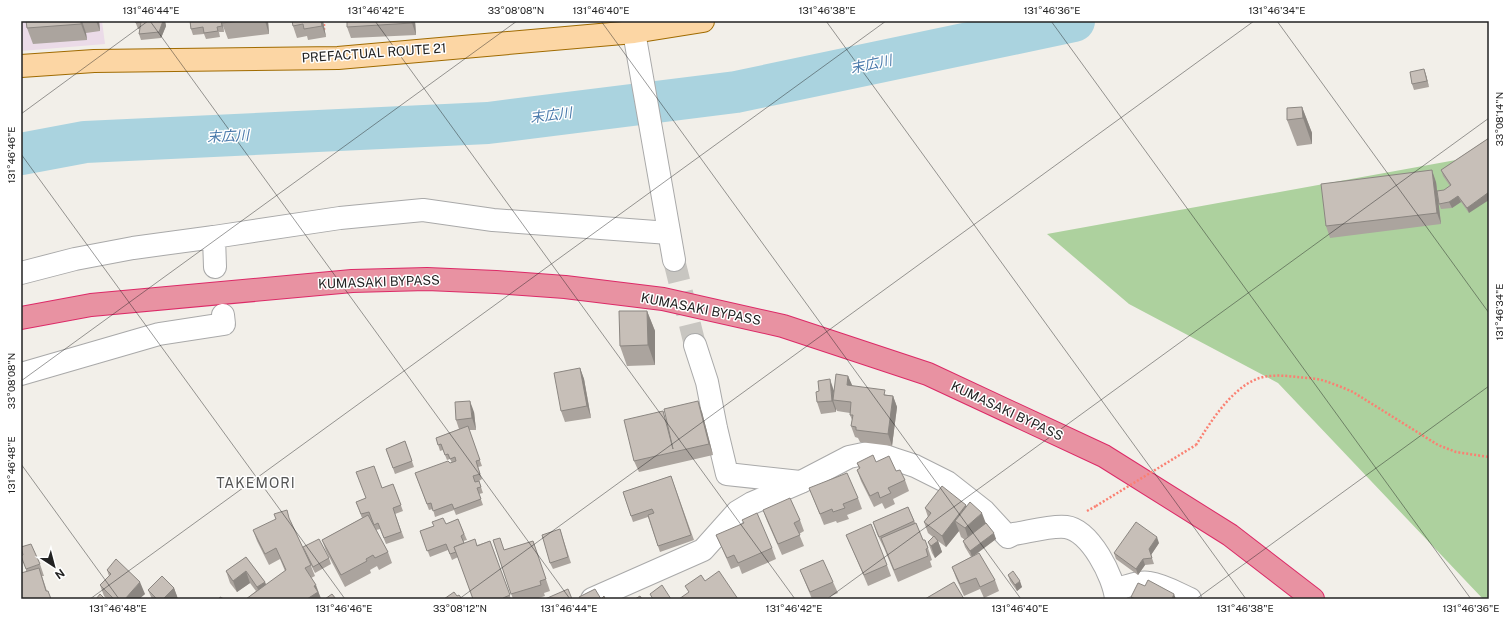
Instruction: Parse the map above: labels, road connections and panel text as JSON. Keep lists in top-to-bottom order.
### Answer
{
  "streets": {
    "highway": ["KUMASAKI BYPASS"],
    "main road": ["PREFACTUAL ROUTE 21"]
  },
  "districts": ["TAKEMORI"],
  "water": ["末広川"],
  "north": "bottom right",
  "coordinates": [
    "131°46'44\"E",
    "131°46'42\"E",
    "33°08'08\"N",
    "131°46'40\"E",
    "131°46'38\"E",
    "131°46'36\"E",
    "131°46'34\"E",
    "33°08'14\"N",
    "131°46'46\"E",
    "131°46'48\"E",
    "33°08'12\"N"
  ]
}
